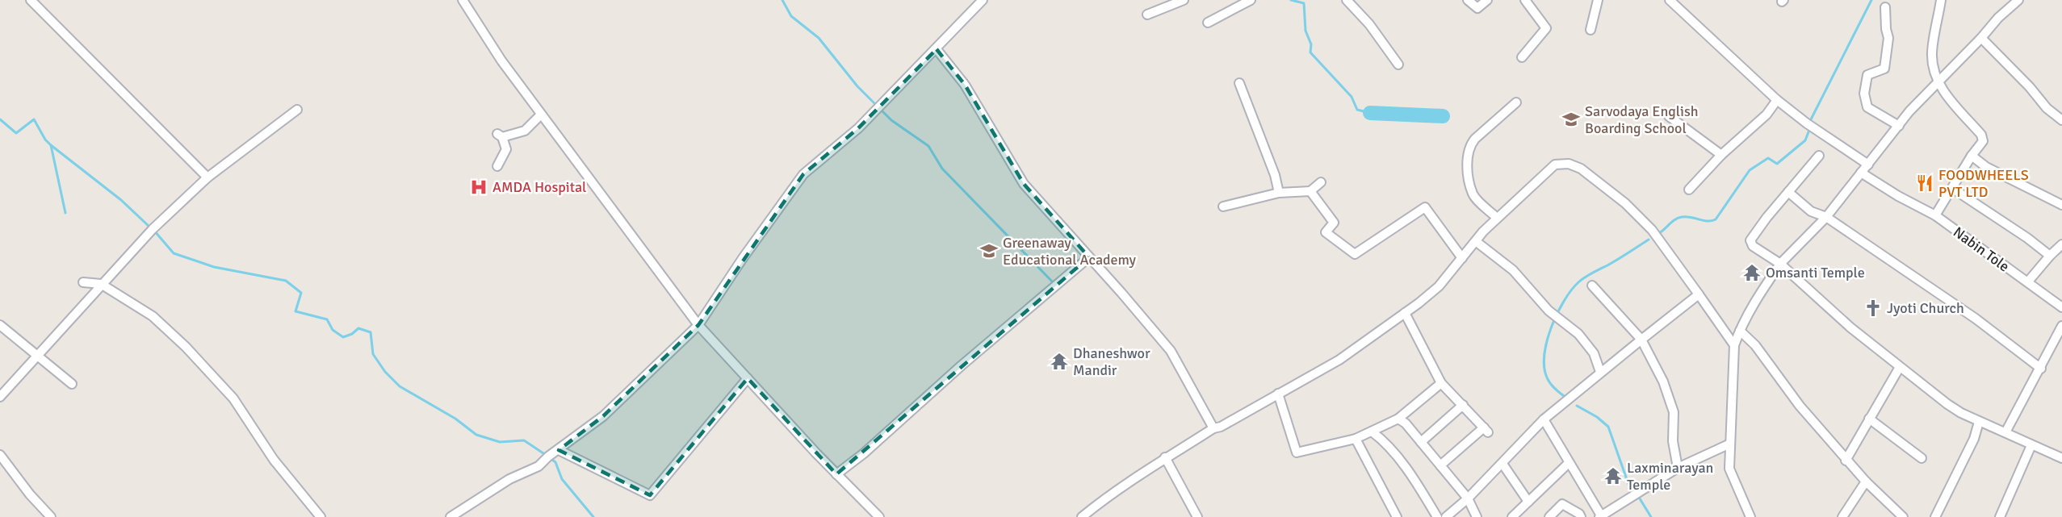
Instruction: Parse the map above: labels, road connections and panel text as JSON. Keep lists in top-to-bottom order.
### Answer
{
  "streets": {
    "street": ["Nabin Tole"]
  },
  "places": {
    "school or university": ["Sarvodaya English Boarding School", "Greenaway Educational Academy"],
    "restaurant": ["FOODWHEELS PVT LTD"],
    "hospital": ["AMDA Hospital"],
    "temple": ["Omsanti Temple", "Dhaneshwor Mandir", "Laxminarayan Temple"],
    "church": ["Jyoti Church"]
  }
}
